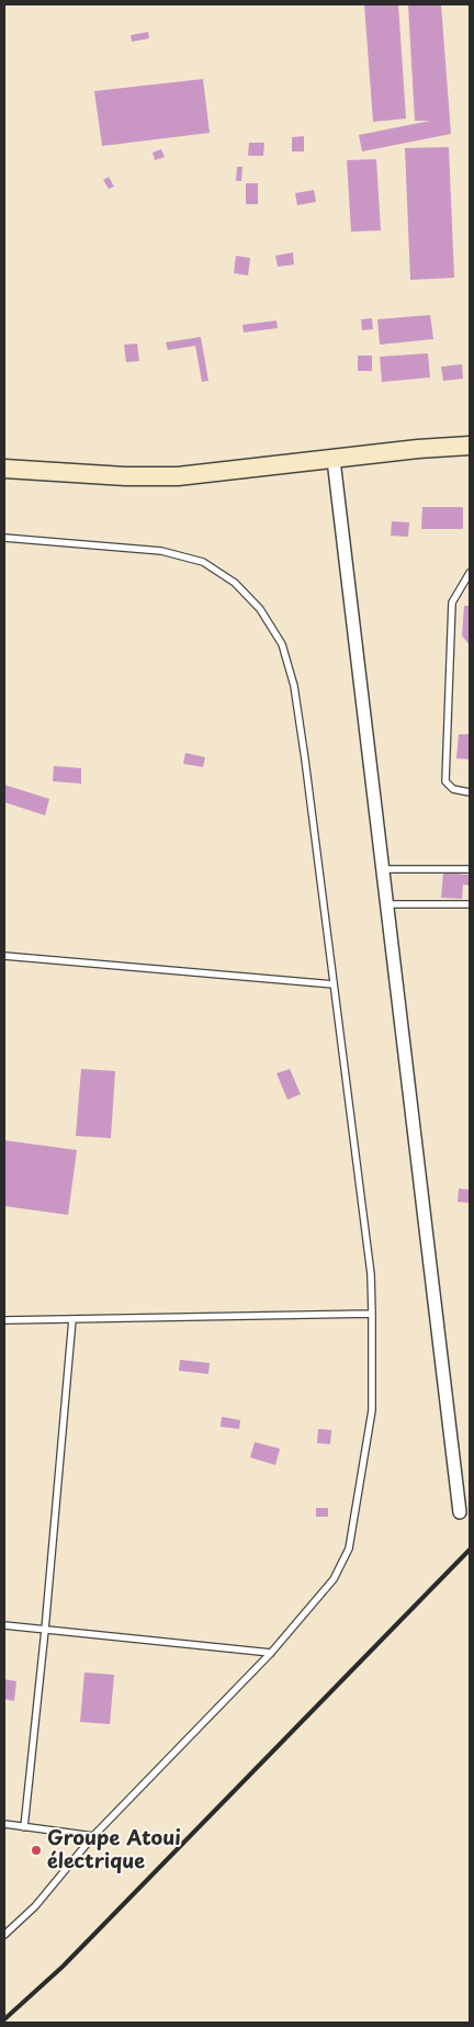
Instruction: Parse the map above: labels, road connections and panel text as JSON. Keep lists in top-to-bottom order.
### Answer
{
  "places": ["Groupe Atoui électrique"]
}
